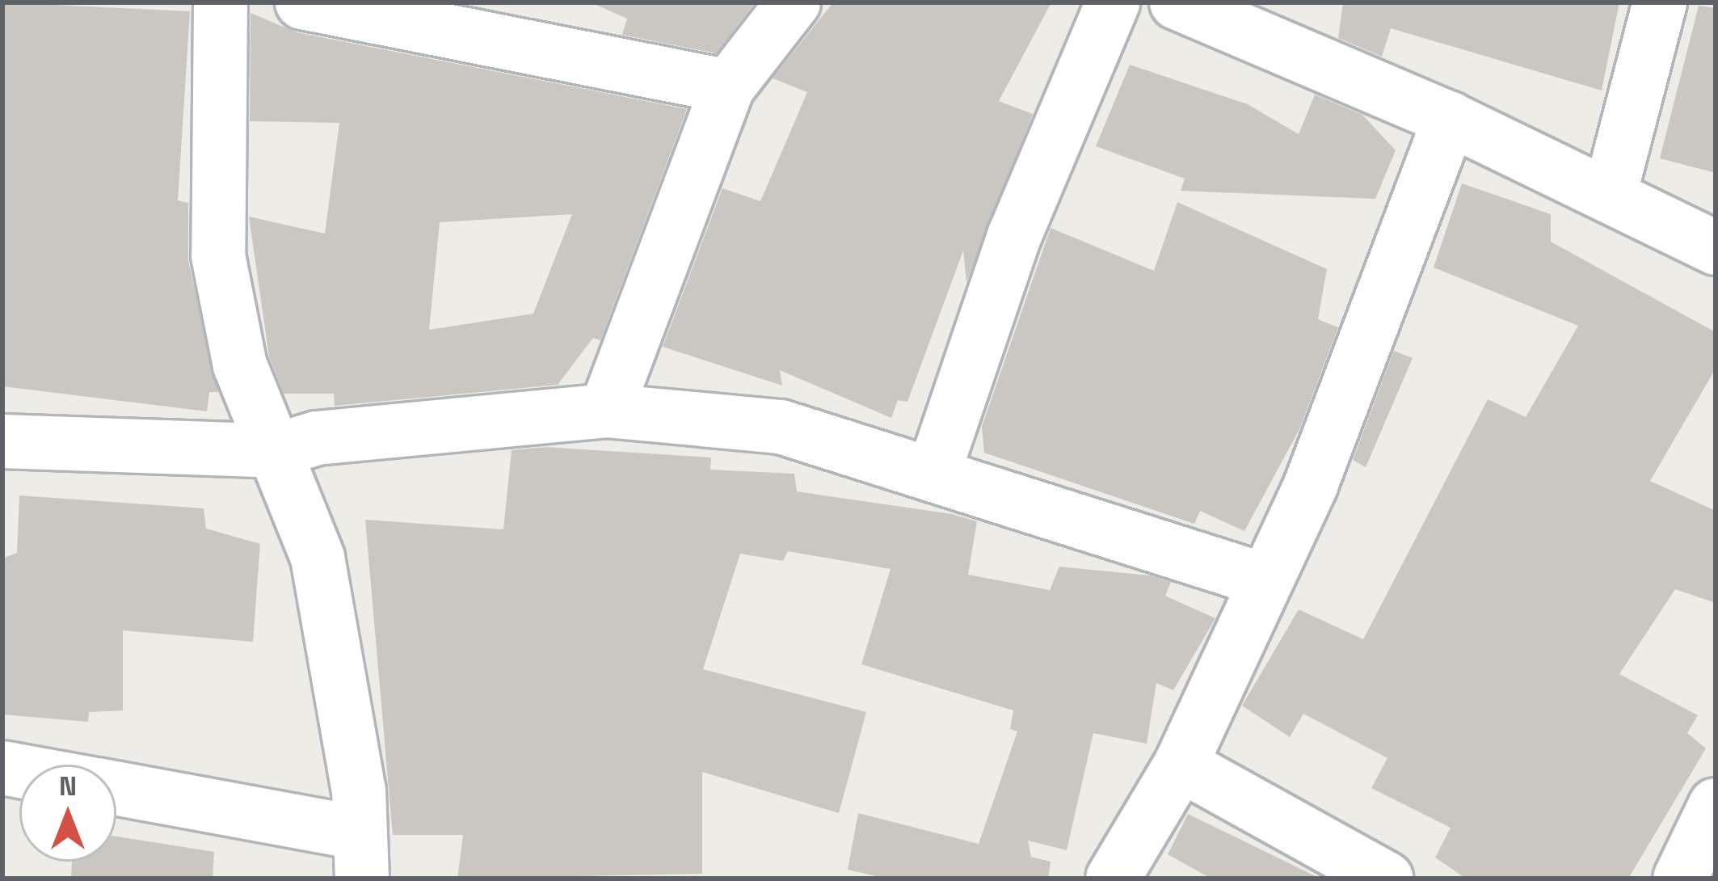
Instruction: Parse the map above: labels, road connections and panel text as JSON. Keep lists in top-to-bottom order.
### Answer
{
  "north": "top"
}
